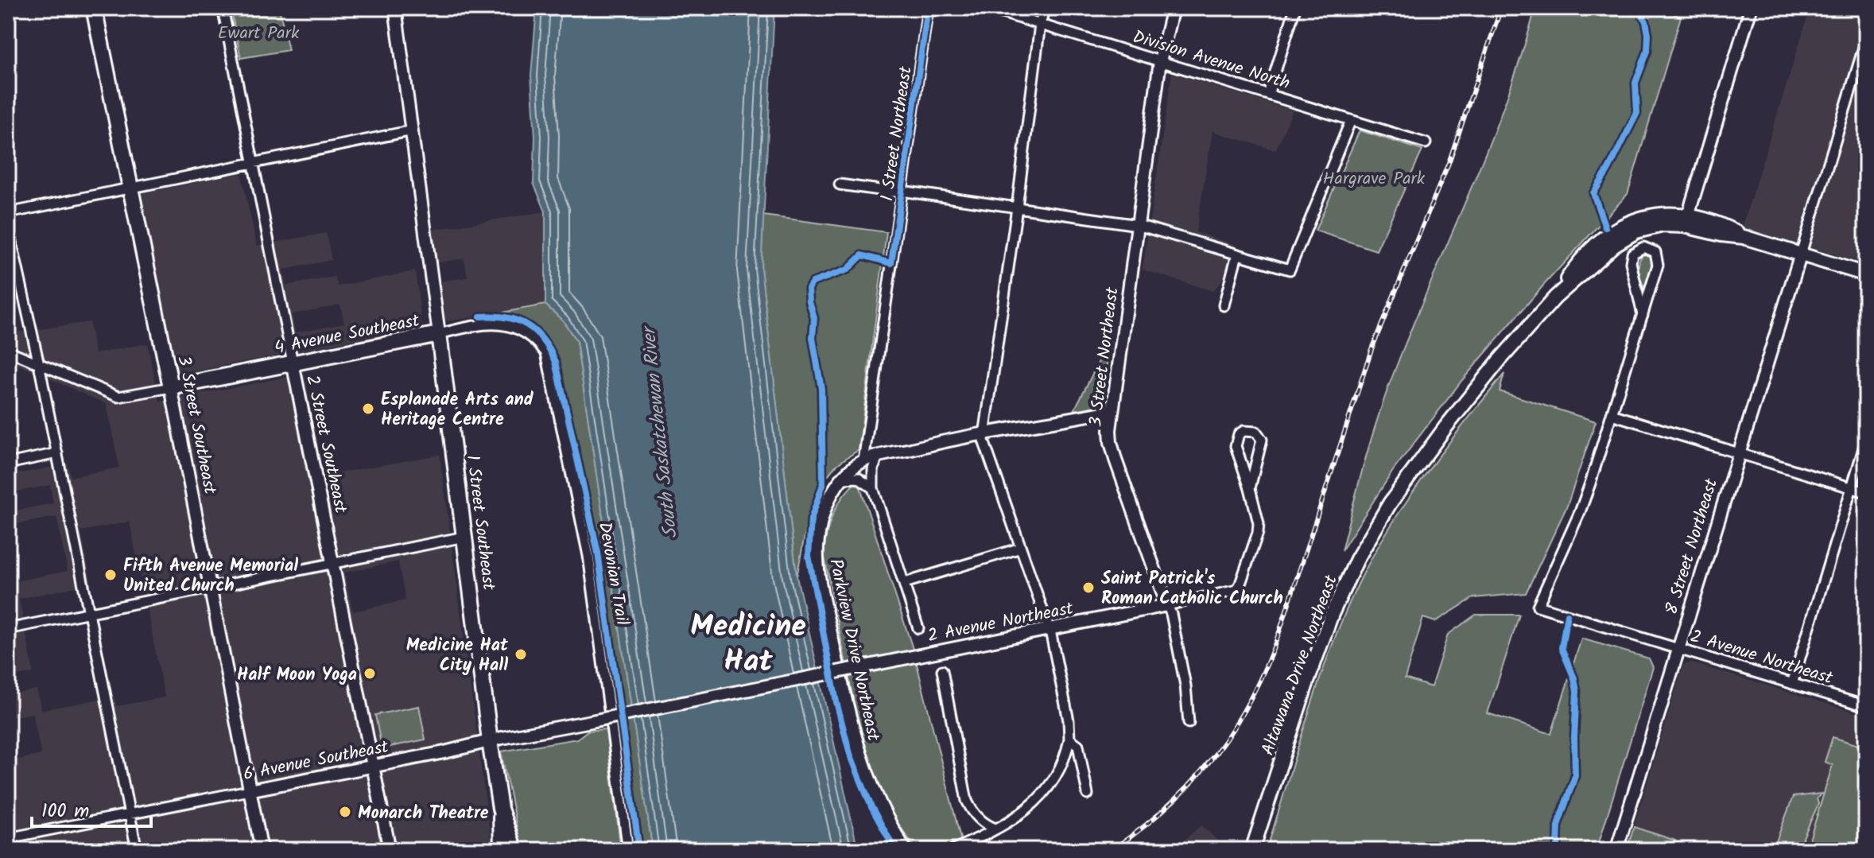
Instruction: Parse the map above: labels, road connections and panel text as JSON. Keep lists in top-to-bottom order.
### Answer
{
  "streets": {
    "main road": [
      "4 Avenue Southeast",
      "3 Street Southeast",
      "1 Street Southeast",
      "Altawana Drive Northeast"
    ],
    "street": [
      "Division Avenue North",
      "1 Street Northeast",
      "3 Street Northeast",
      "2 Street Southeast",
      "8 Street Northeast",
      "2 Avenue Northeast",
      "Parkview Drive Northeast",
      "6 Avenue Southeast"
    ],
    "cycle path": ["Devonian Trail"]
  },
  "crossings": [
    ["Division Avenue North", "3 Street Northeast"],
    ["1 Street Northeast", "Parkview Drive Northeast"],
    ["4 Avenue Southeast", "3 Street Southeast"],
    ["4 Avenue Southeast", "2 Street Southeast"],
    ["4 Avenue Southeast", "1 Street Southeast"],
    ["3 Street Northeast", "2 Avenue Northeast"],
    ["3 Street Southeast", "6 Avenue Southeast"],
    ["2 Street Southeast", "6 Avenue Southeast"],
    ["1 Street Southeast", "6 Avenue Southeast"],
    ["8 Street Northeast", "2 Avenue Northeast"],
    ["2 Avenue Northeast", "6 Avenue Southeast"]
  ],
  "districts": ["Medicine Hat"],
  "water": ["South Saskatchewan River"],
  "parks": ["Ewart Park", "Hargrave Park"],
  "places": [
    "Esplanade Arts and Heritage Centre",
    "Fifth Avenue Memorial United Church",
    "Saint Patrick's Roman Catholic Church",
    "Medicine Hat City Hall",
    "Half Moon Yoga",
    "Monarch Theatre"
  ],
  "scale_bar": "100 m"
}
